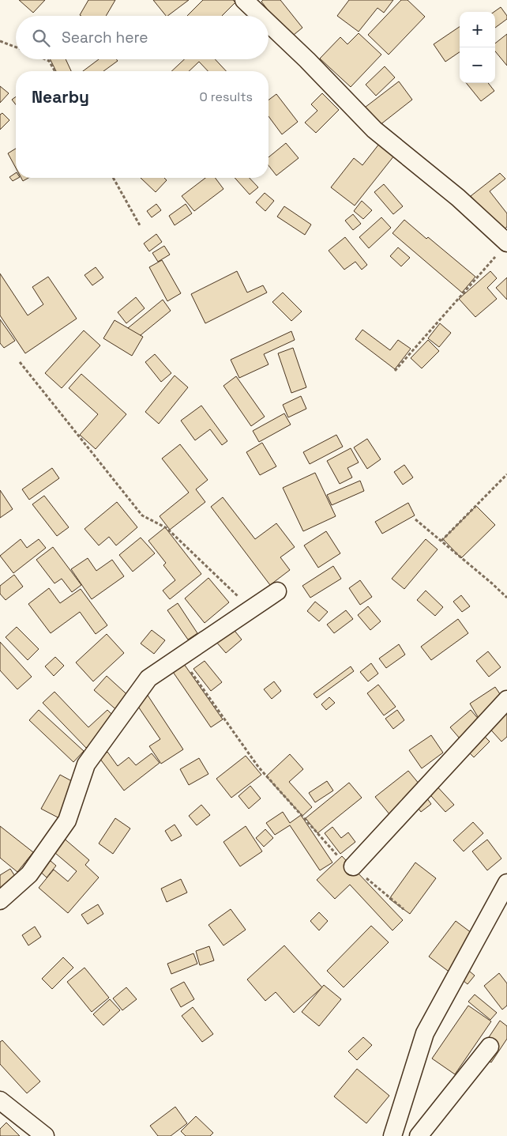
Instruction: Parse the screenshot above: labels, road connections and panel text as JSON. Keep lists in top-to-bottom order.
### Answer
{
  "page": {
    "map_buttons": ["+", "−"],
    "search": "Search here",
    "heading": ["Nearby", "0 results"]
  }
}
